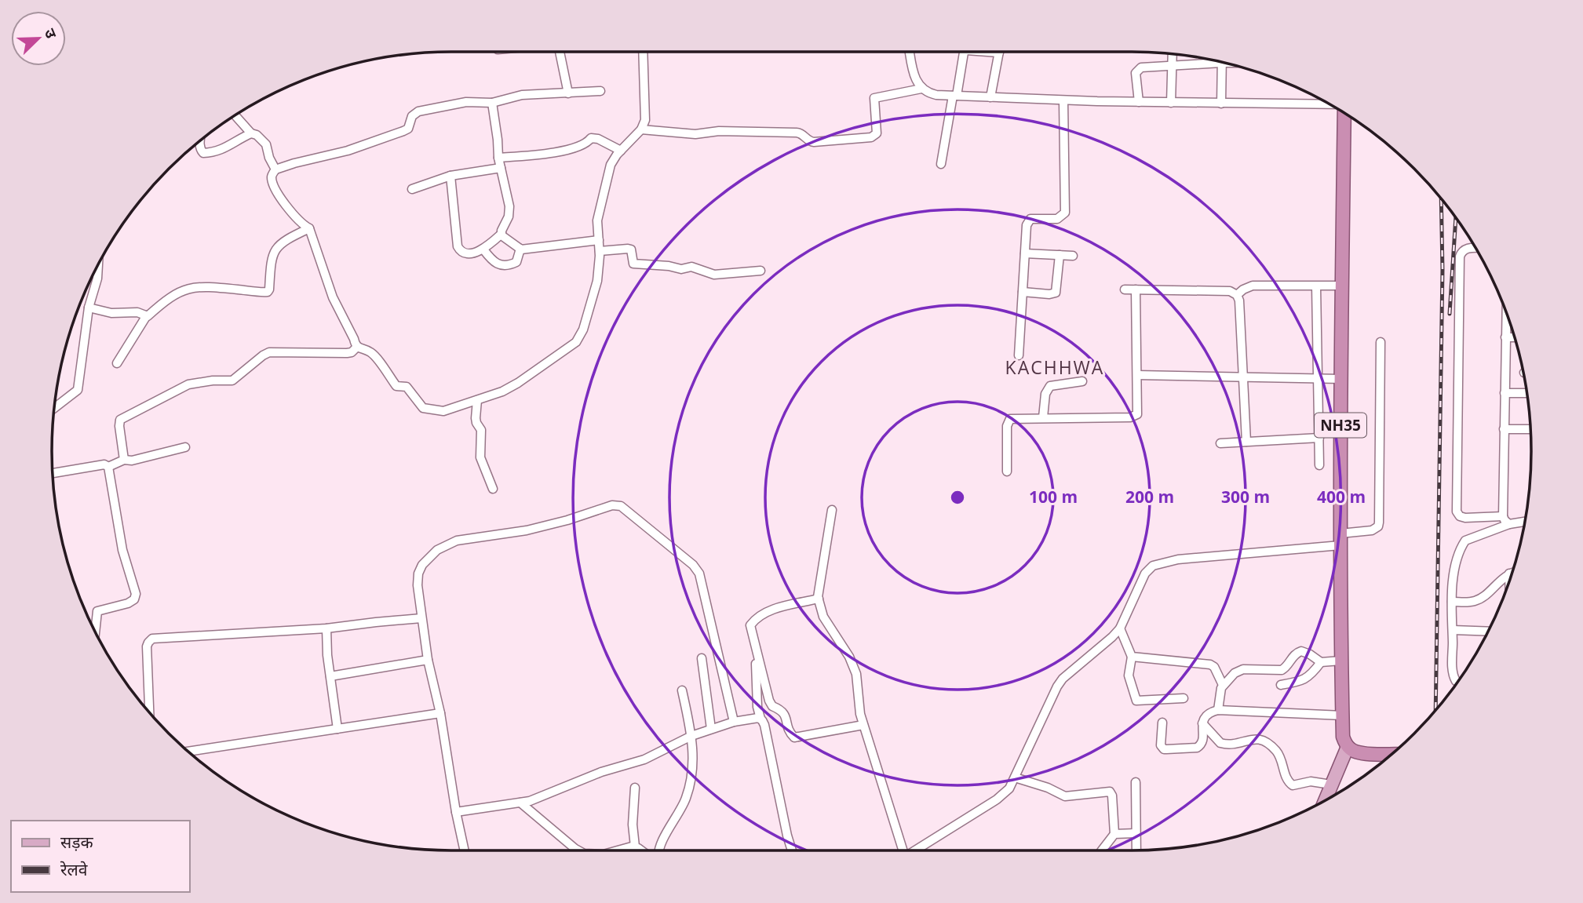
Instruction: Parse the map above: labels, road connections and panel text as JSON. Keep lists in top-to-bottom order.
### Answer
{
  "streets": {
    "highway": ["NH35"]
  },
  "districts": ["KACHHWA"],
  "legend": ["सड़क", "रेलवे"],
  "north": "top right",
  "rings": [
    "100 m",
    "200 m",
    "300 m",
    "400 m"
  ]
}
